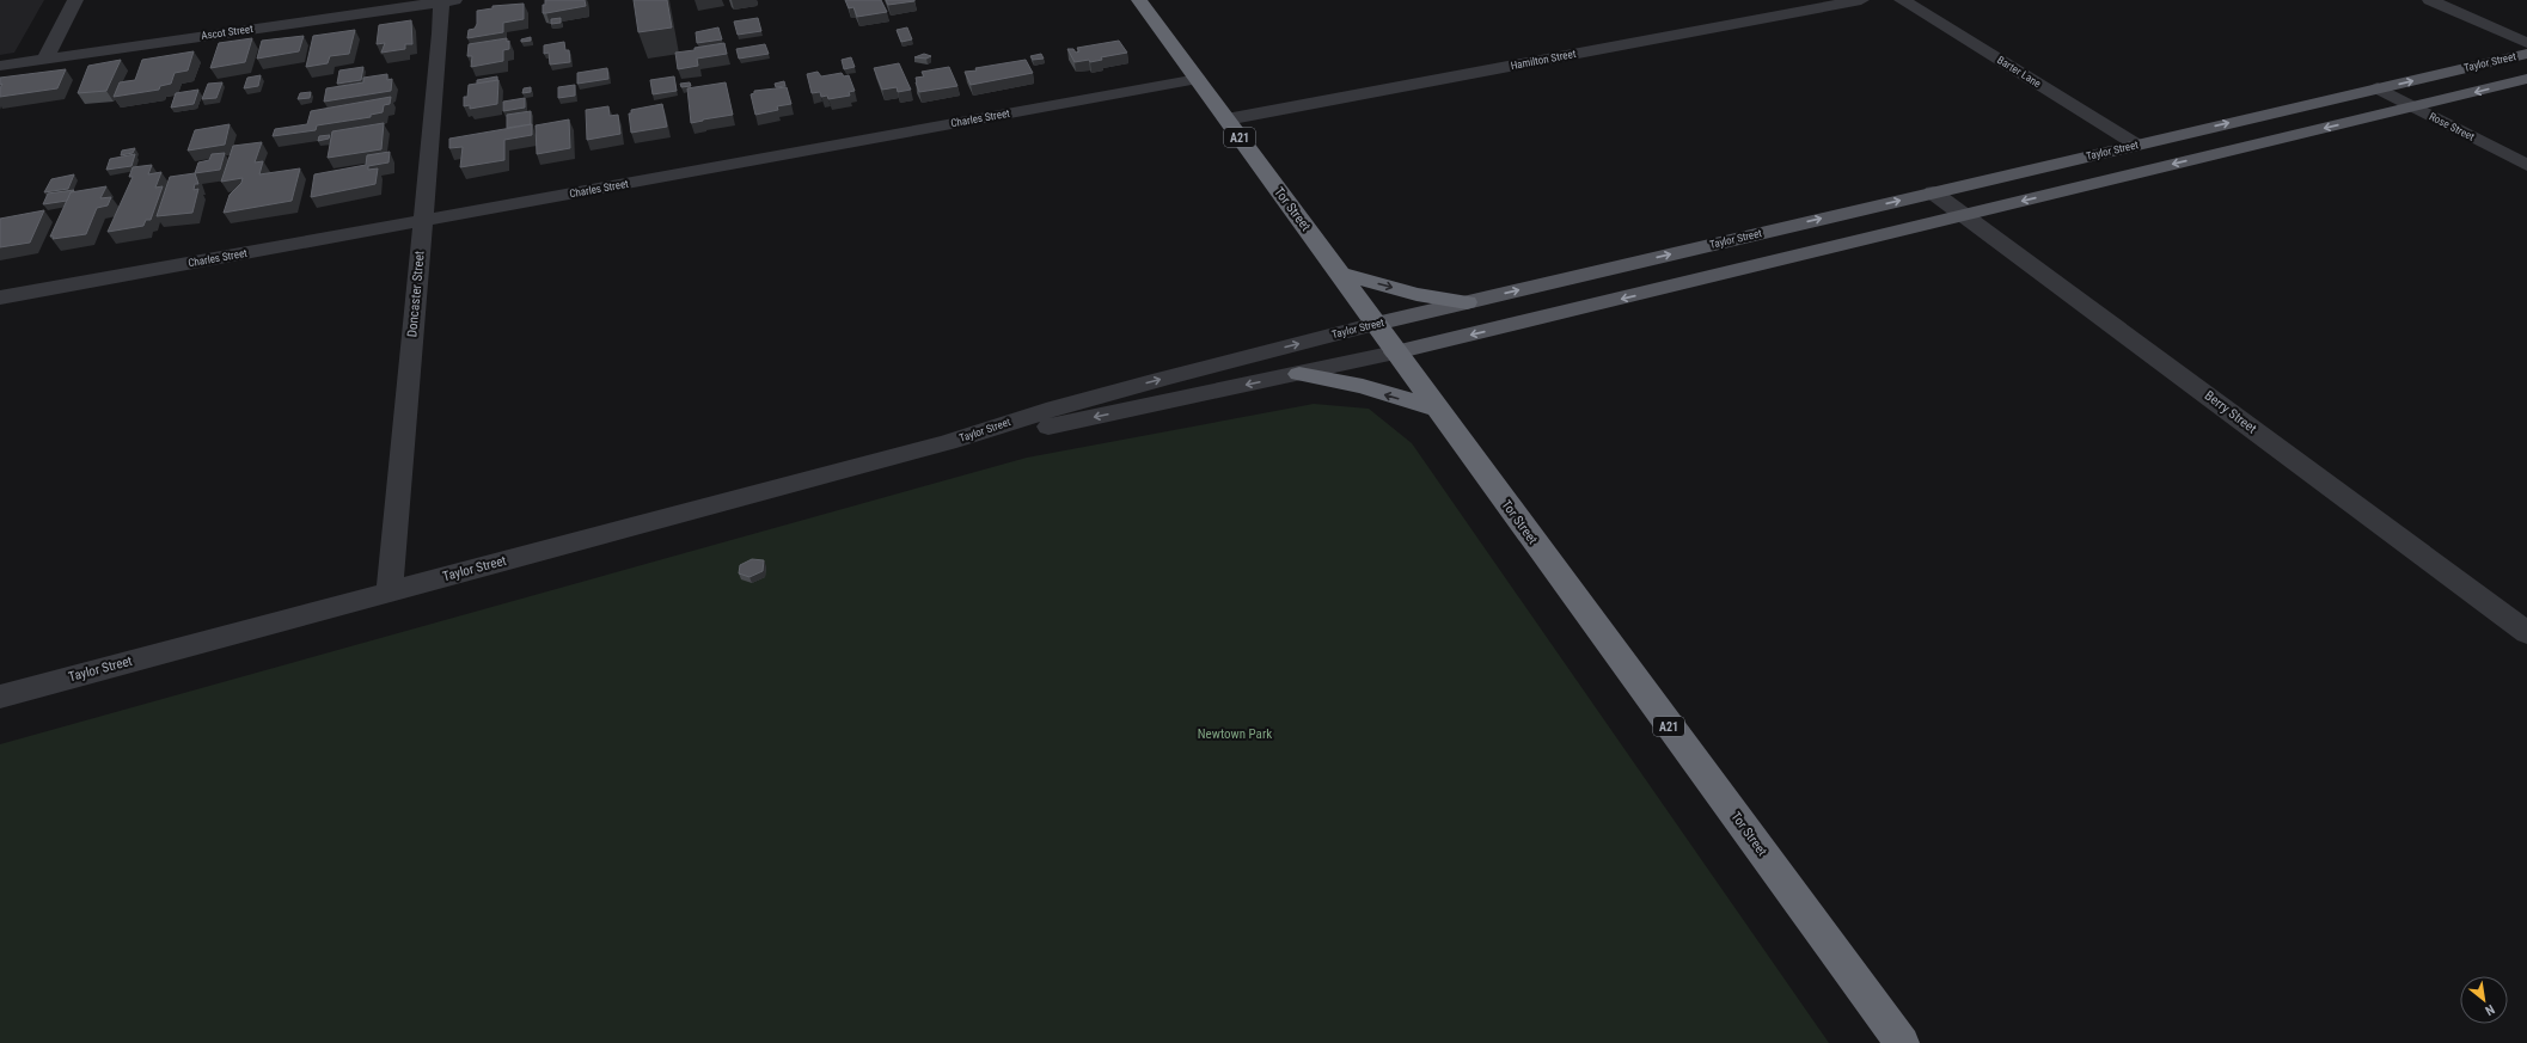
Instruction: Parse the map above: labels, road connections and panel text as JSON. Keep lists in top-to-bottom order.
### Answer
{
  "streets": {
    "highway": ["A21", "Tor Street"],
    "main road": ["Taylor Street"],
    "street": [
      "Ascot Street",
      "Hamilton Street",
      "Barter Lane",
      "Charles Street",
      "Rose Street",
      "Doncaster Street",
      "Berry Street"
    ]
  },
  "crossings": [
    ["Ascot Street", "Doncaster Street"],
    ["Hamilton Street", "Tor Street"],
    ["Taylor Street", "Barter Lane"],
    ["Taylor Street", "Rose Street"],
    ["Taylor Street", "Tor Street"],
    ["Taylor Street", "Doncaster Street"],
    ["Taylor Street", "Berry Street"],
    ["Charles Street", "Tor Street"],
    ["Charles Street", "Doncaster Street"]
  ],
  "parks": ["Newtown Park"],
  "north": "bottom right"
}
